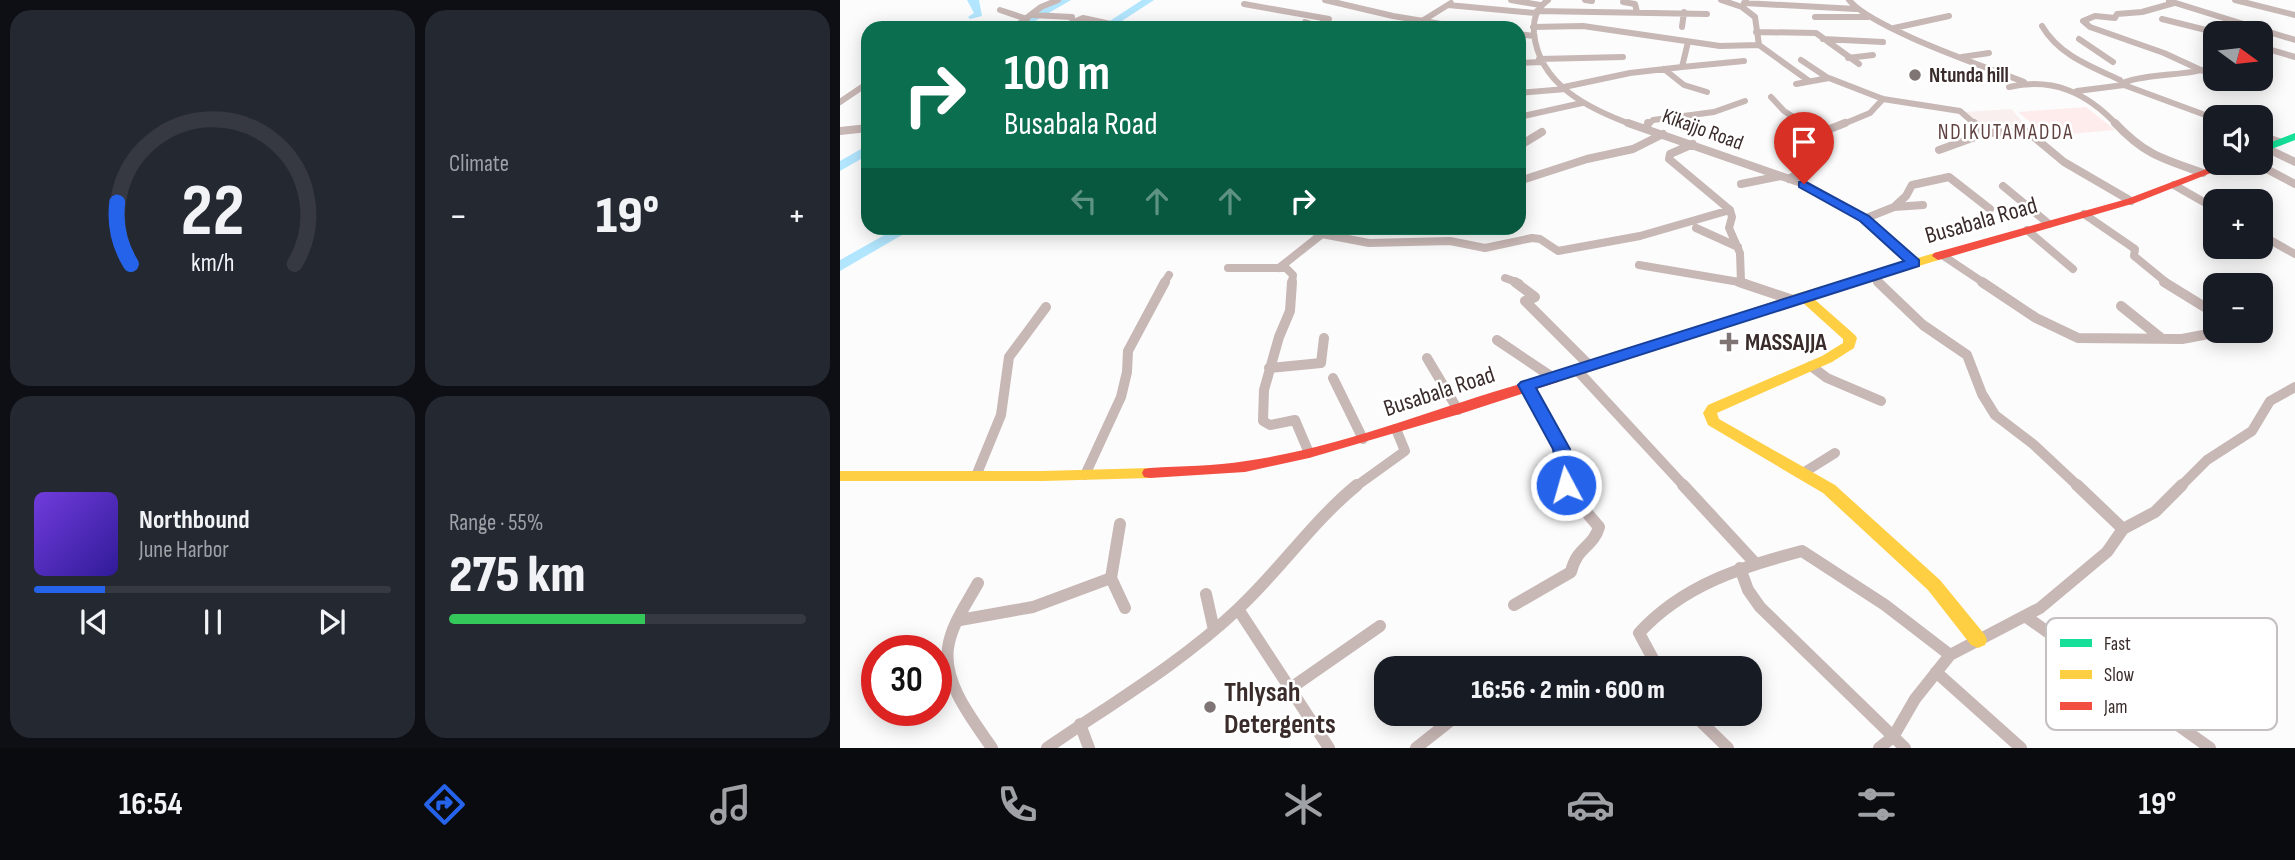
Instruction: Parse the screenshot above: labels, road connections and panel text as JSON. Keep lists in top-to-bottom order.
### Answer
{
  "streets": {
    "street": ["Kikajjo Road", "Busabala Road"]
  },
  "crossings": [
    ["Kikajjo Road", "Busabala Road"]
  ],
  "districts": ["NDIKUTAMADDA"],
  "places": {
    "other": ["Ntunda hill", "Thlysah Detergents"],
    "health": ["MASSAJJA"]
  },
  "legend": ["Fast", "Slow", "Jam"],
  "north": "right",
  "page": {
    "tile": [
      "Climate",
      ["Range · 55%", "275 km"]
    ],
    "map_buttons": ["+", "−"],
    "turn": ["100 m", "Busabala Road"],
    "heat": ["−", "19°", "+"],
    "song": ["Northbound", "June Harbor"],
    "limit": "30",
    "trip": "16:56 · 2 min · 600 m",
    "tabs": ["16:54", "19°"],
    "gauge": ["22", "km/h"]
  }
}
